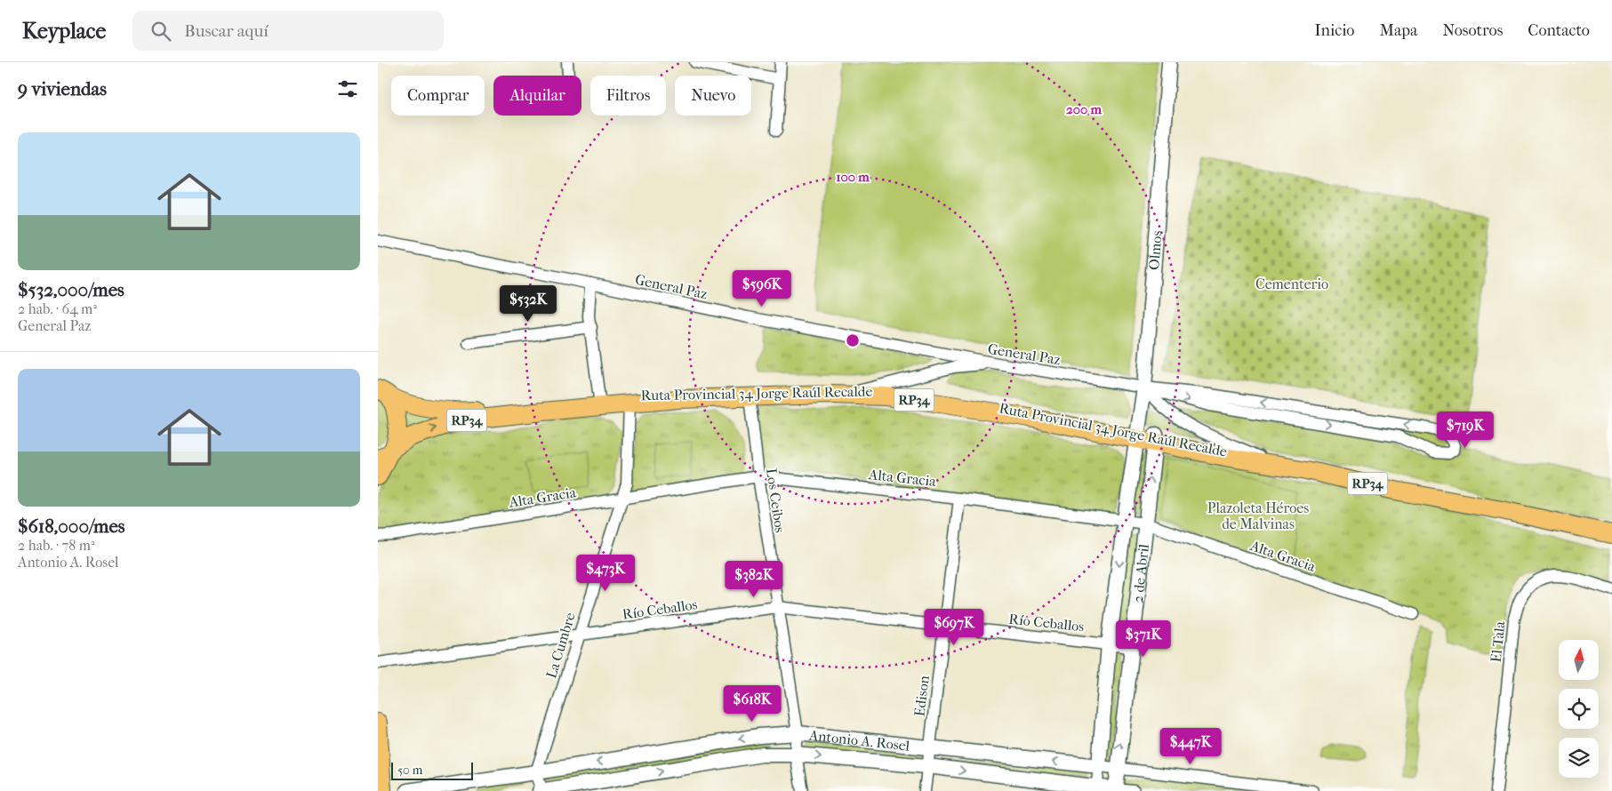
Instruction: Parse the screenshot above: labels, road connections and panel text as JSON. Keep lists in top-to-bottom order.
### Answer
{
  "streets": {
    "main road": ["Ruta Provincial 34 Jorge Raúl Recalde", "RP34"],
    "street": [
      "Olmos",
      "General Paz",
      "Alta Gracia",
      "Los Ceibos",
      "2 de Abril",
      "Río Ceballos",
      "El Tala",
      "La Cumbre",
      "Edison",
      "Antonio A. Rosel"
    ]
  },
  "crossings": [
    ["Olmos", "General Paz"],
    ["Olmos", "Ruta Provincial 34 Jorge Raúl Recalde"],
    ["Olmos", "2 de Abril"],
    ["Ruta Provincial 34 Jorge Raúl Recalde", "Los Ceibos"],
    ["Ruta Provincial 34 Jorge Raúl Recalde", "2 de Abril"],
    ["Ruta Provincial 34 Jorge Raúl Recalde", "La Cumbre"],
    ["Alta Gracia", "Los Ceibos"],
    ["Alta Gracia", "2 de Abril"],
    ["Alta Gracia", "La Cumbre"],
    ["Alta Gracia", "Edison"],
    ["Los Ceibos", "Río Ceballos"],
    ["Los Ceibos", "Antonio A. Rosel"],
    ["2 de Abril", "Río Ceballos"],
    ["2 de Abril", "Antonio A. Rosel"],
    ["Río Ceballos", "La Cumbre"],
    ["Río Ceballos", "Edison"],
    ["La Cumbre", "Antonio A. Rosel"],
    ["Edison", "Antonio A. Rosel"]
  ],
  "parks": ["Cementerio", "Plazoleta Héroes de Malvinas"],
  "scale_bar": "50 m",
  "north": "top",
  "page": {
    "header": "Keyplace",
    "search": "Buscar aquí",
    "nav": [
      "Inicio",
      "Mapa",
      "Nosotros",
      "Contacto"
    ],
    "heading": "9 viviendas",
    "chip": [
      "Comprar",
      "Alquilar",
      "Filtros",
      "Nuevo"
    ],
    "list": [
      {
        "name": "$532,000/mes",
        "note": "2 hab. · 64 m² · General Paz"
      },
      {
        "name": "$618,000/mes",
        "note": "2 hab. · 78 m² · Antonio A. Rosel"
      }
    ],
    "price": [
      "$596K",
      "$532K",
      "$719K",
      "$473K",
      "$382K",
      "$697K",
      "$371K",
      "$618K",
      "$447K"
    ],
    "scale": "50 m"
  },
  "rings": ["200 m", "100 m"]
}
